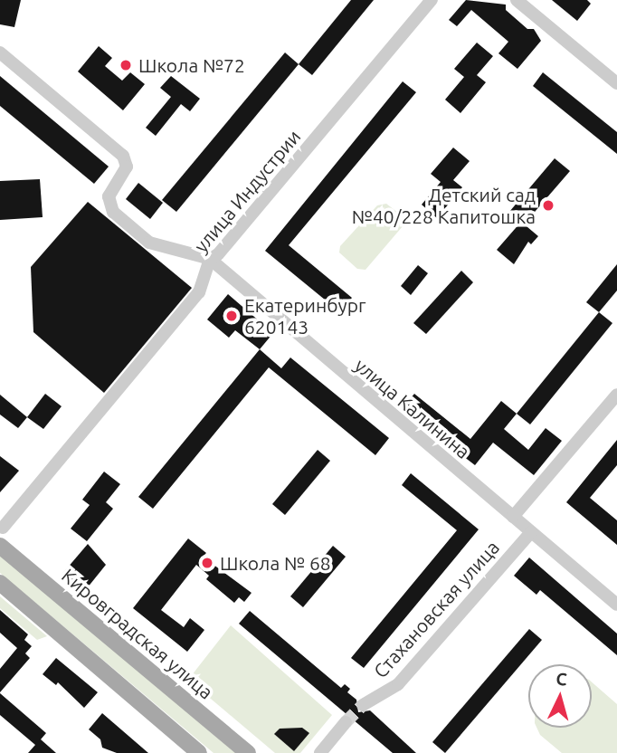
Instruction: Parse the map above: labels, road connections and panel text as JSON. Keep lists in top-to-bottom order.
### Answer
{
  "streets": {
    "main road": ["Кировградская улица"],
    "street": ["улица Индустрии", "улица Калинина", "Стахановская улица"]
  },
  "crossings": [
    ["улица Индустрии", "улица Калинина"],
    ["улица Калинина", "Стахановская улица"]
  ],
  "places": [
    "Школа №72",
    "Детский сад №40/228 Капитошка",
    "Екатеринбург 620143",
    "Школа № 68"
  ],
  "north": "top"
}
